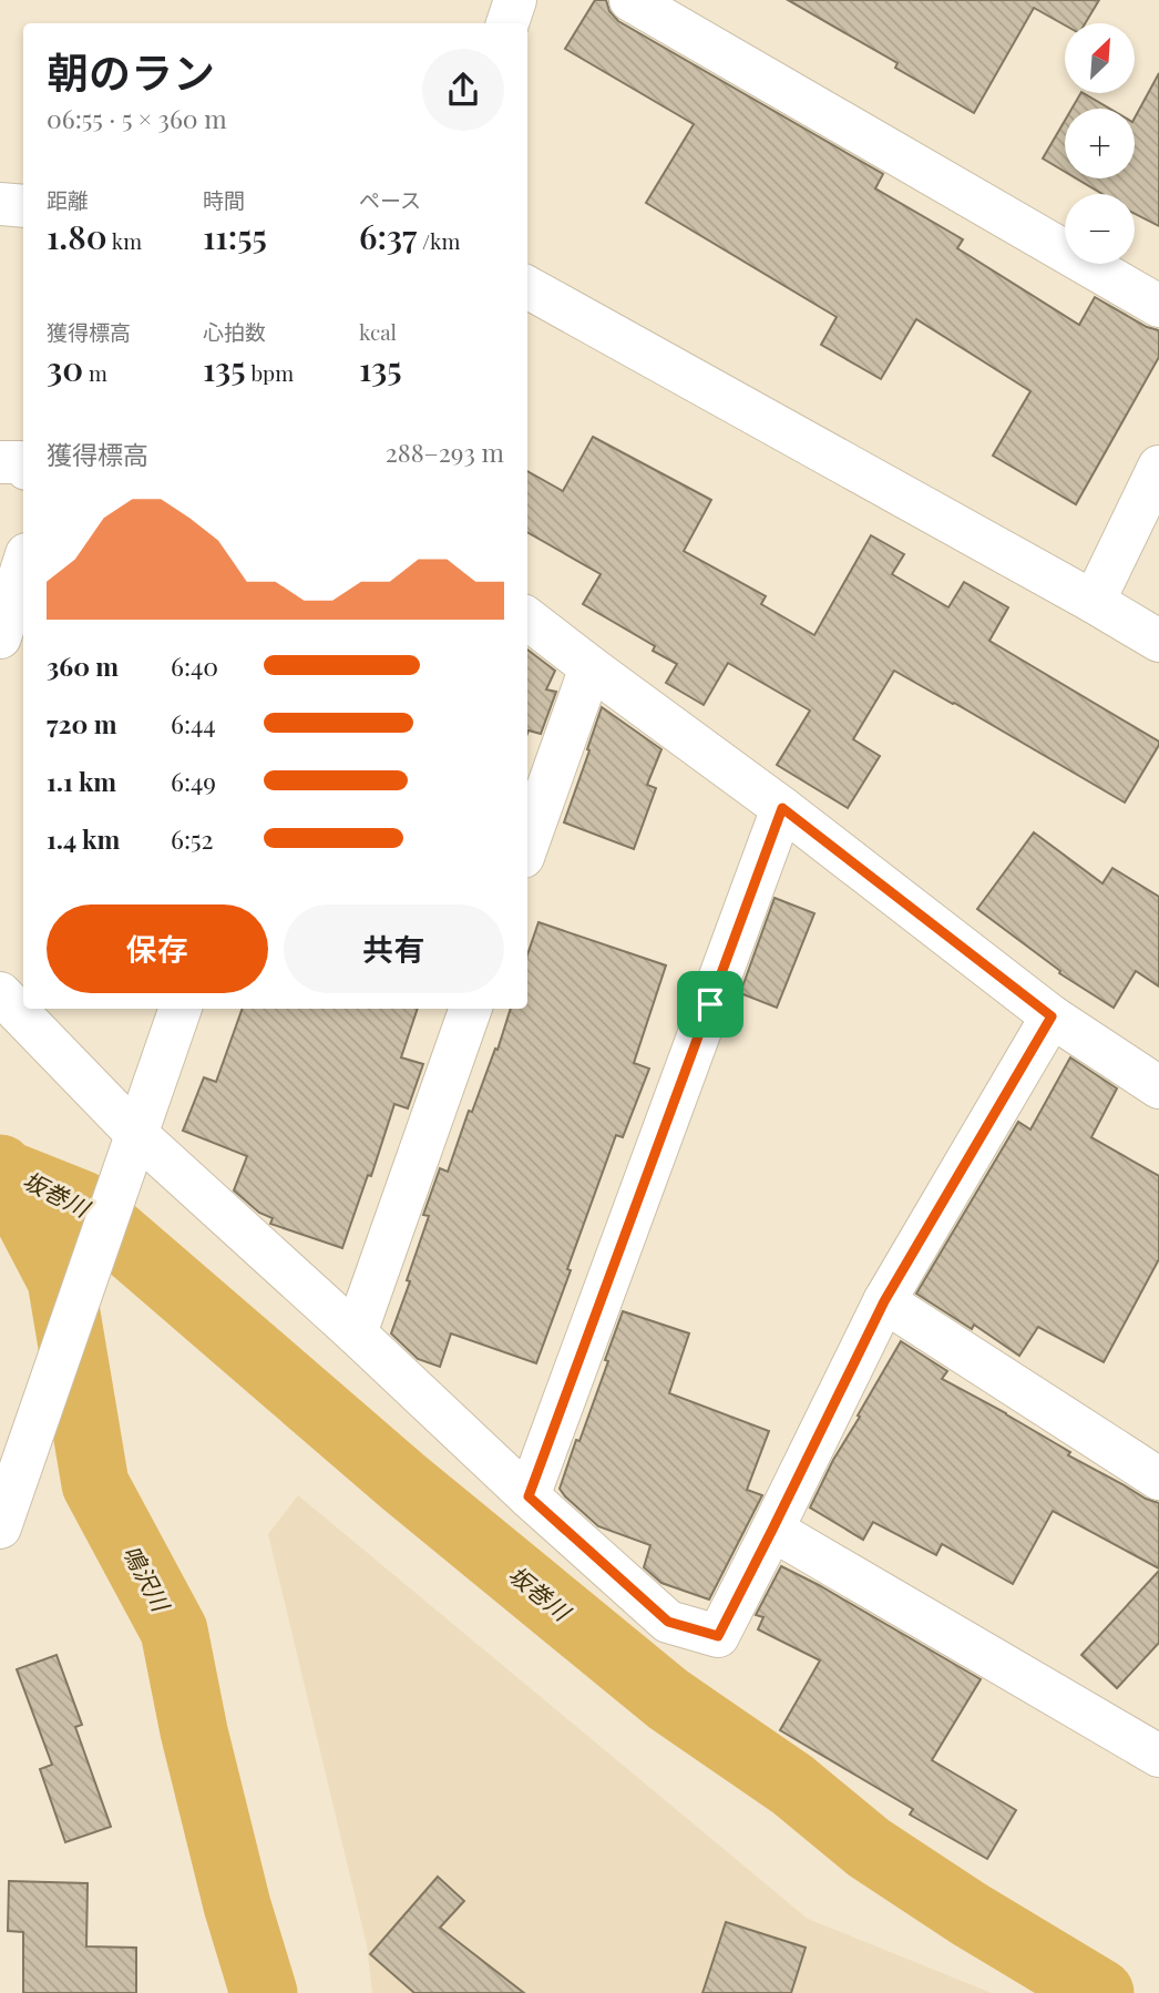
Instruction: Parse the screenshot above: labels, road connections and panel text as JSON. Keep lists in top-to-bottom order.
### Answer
{
  "water": ["坂巻川", "鳴沢川"],
  "north": "top right",
  "page": {
    "map_buttons": ["+", "−"],
    "heading": ["朝のラン", "06:55 · 5 × 360 m"],
    "stats": [
      ["距離", "1.80 km"],
      ["時間", "11:55"],
      ["ペース", "6:37 /km"],
      ["獲得標高", "30 m"],
      ["心拍数", "135 bpm"],
      ["kcal", "135"]
    ],
    "chart": ["獲得標高", "288–293 m"],
    "list": [
      {
        "name": "360 m",
        "note": "6:40"
      },
      {
        "name": "720 m",
        "note": "6:44"
      },
      {
        "name": "1.1 km",
        "note": "6:49"
      },
      {
        "name": "1.4 km",
        "note": "6:52"
      }
    ],
    "buttons": ["保存", "共有"]
  }
}
